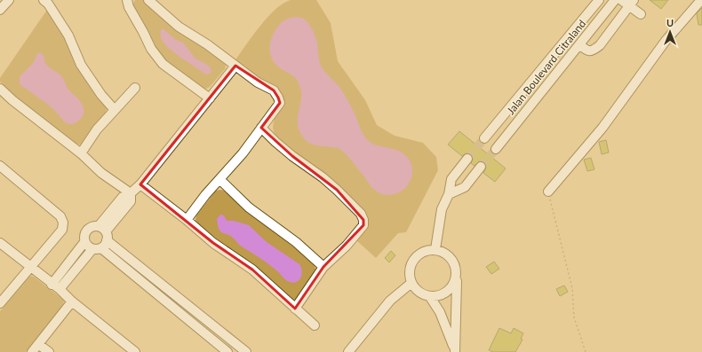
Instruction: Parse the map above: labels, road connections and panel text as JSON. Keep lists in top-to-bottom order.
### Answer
{
  "streets": {
    "street": ["Jalan Boulevard Citraland"]
  },
  "north": "top"
}
